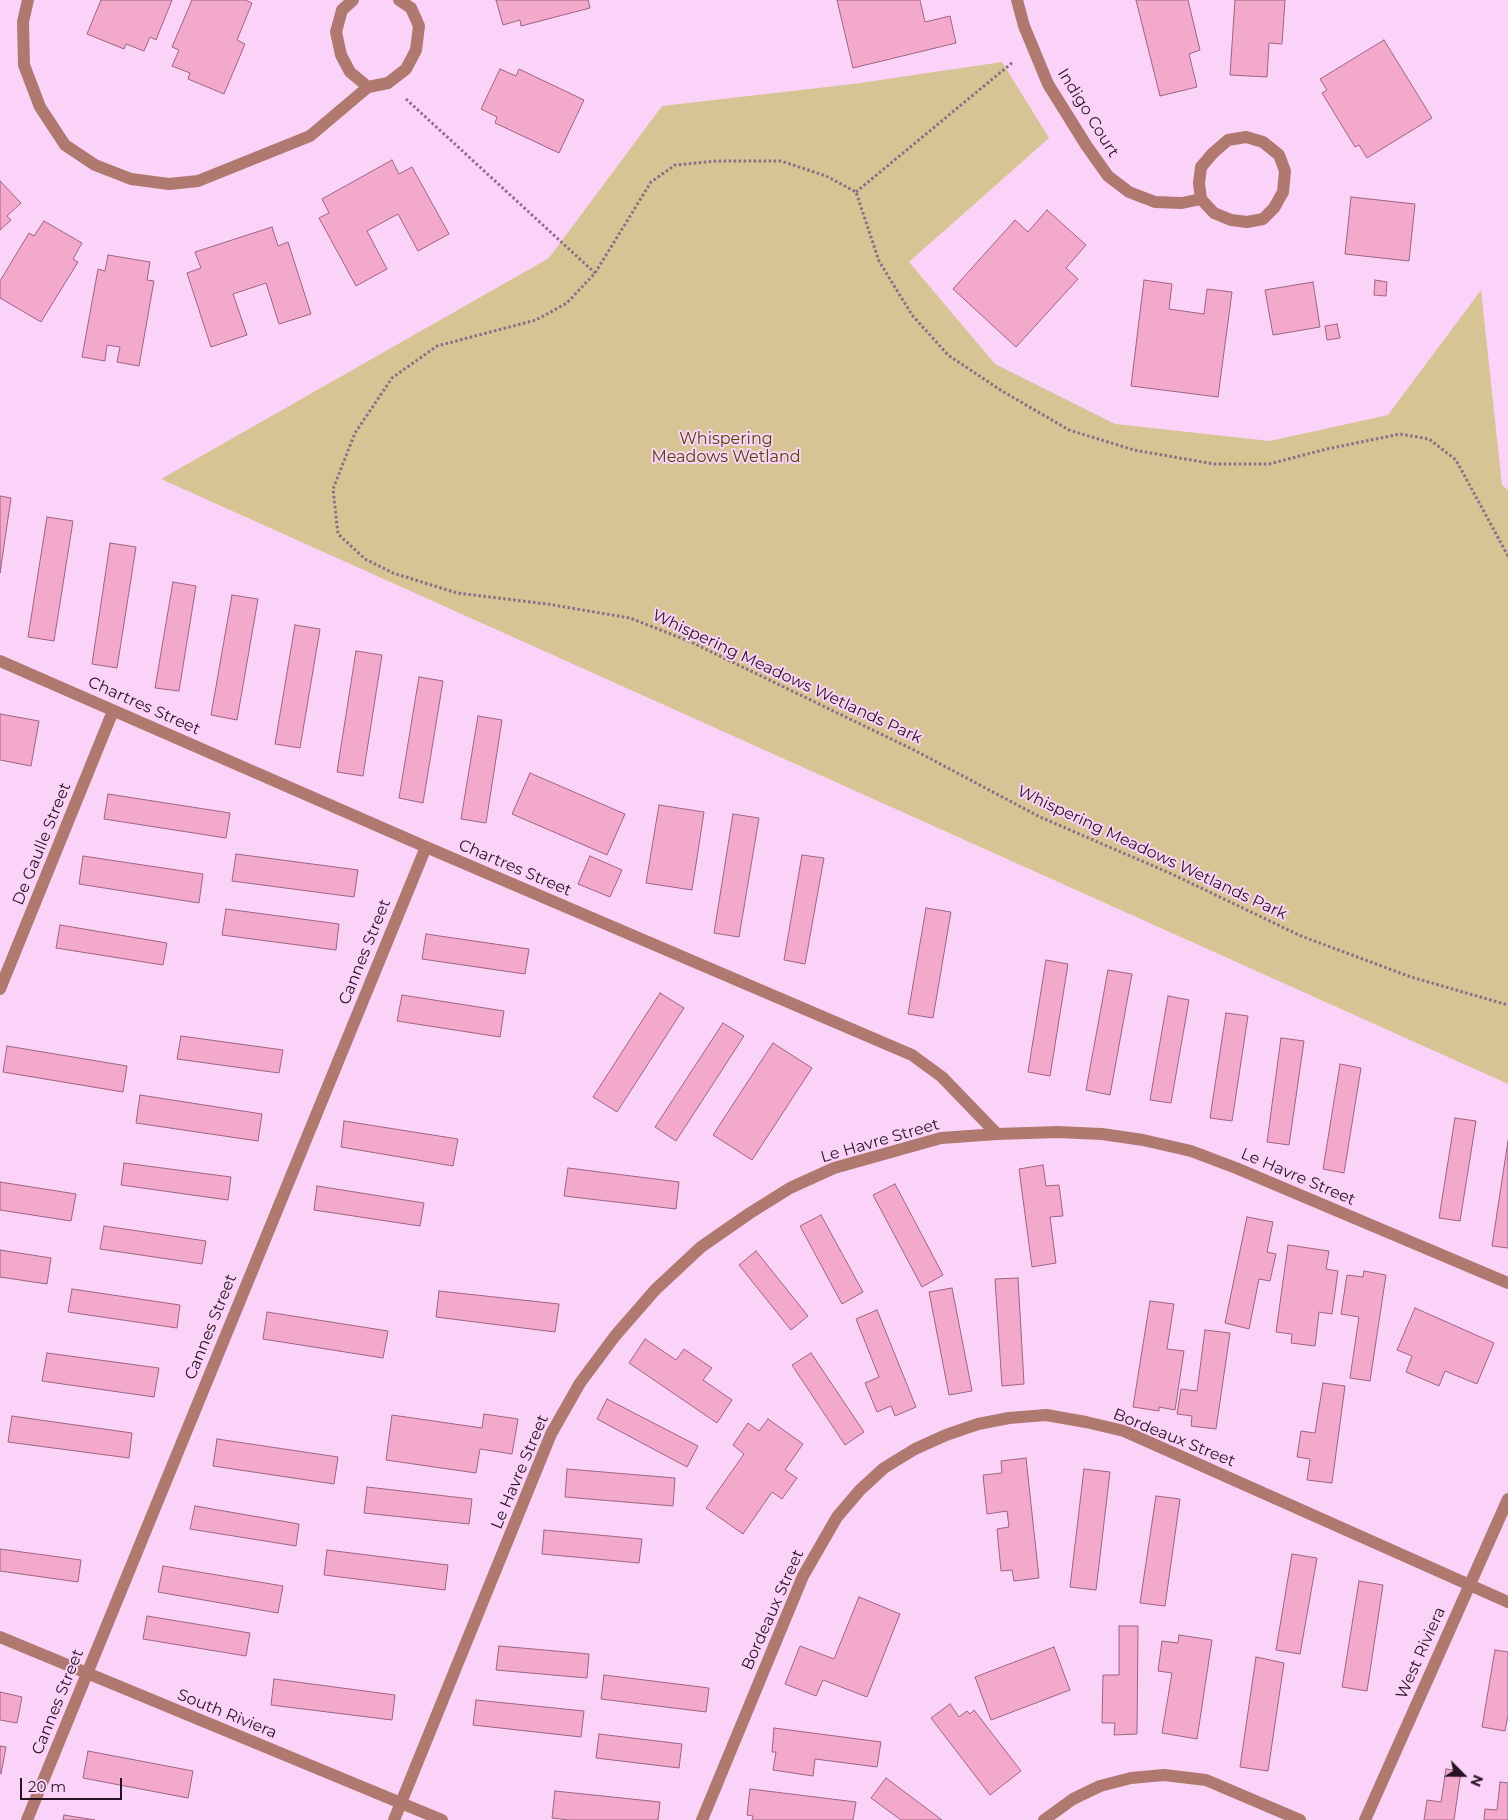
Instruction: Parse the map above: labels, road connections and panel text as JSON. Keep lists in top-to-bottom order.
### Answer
{
  "streets": {
    "street": [
      "Indigo Court",
      "Chartres Street",
      "De Gaulle Street",
      "Cannes Street",
      "Le Havre Street",
      "Bordeaux Street",
      "West Riviera",
      "South Riviera"
    ],
    "path": ["Whispering Meadows Wetlands Park"]
  },
  "crossings": [
    ["Chartres Street", "De Gaulle Street"],
    ["Chartres Street", "Cannes Street"],
    ["Chartres Street", "Le Havre Street"],
    ["Cannes Street", "South Riviera"],
    ["Le Havre Street", "South Riviera"],
    ["Bordeaux Street", "West Riviera"]
  ],
  "parks": ["Whispering Meadows Wetland"],
  "scale_bar": "20 m",
  "north": "bottom right"
}
